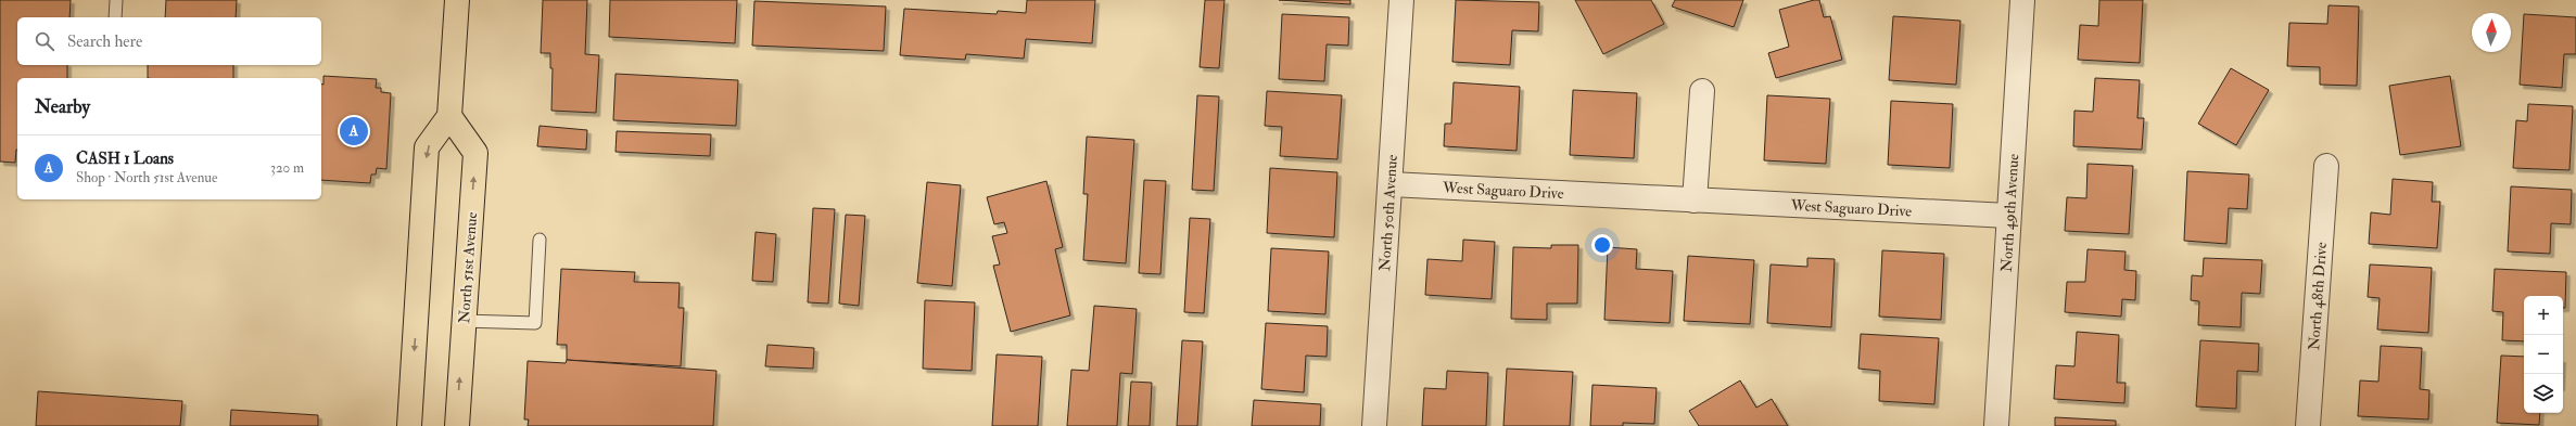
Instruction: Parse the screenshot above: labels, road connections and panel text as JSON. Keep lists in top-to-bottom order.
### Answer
{
  "streets": {
    "main road": ["North 51st Avenue"],
    "street": [
      "West Saguaro Drive",
      "North 49th Avenue",
      "North 50th Avenue",
      "North 48th Drive"
    ]
  },
  "crossings": [
    ["West Saguaro Drive", "North 49th Avenue"],
    ["West Saguaro Drive", "North 50th Avenue"]
  ],
  "north": "top",
  "page": {
    "search": "Search here",
    "heading": "Nearby",
    "pins": "A",
    "list": [
      {
        "mark": "A",
        "name": "CASH 1 Loans",
        "note": "Shop · North 51st Avenue",
        "value": "320 m"
      }
    ],
    "map_buttons": ["+", "−"]
  }
}
